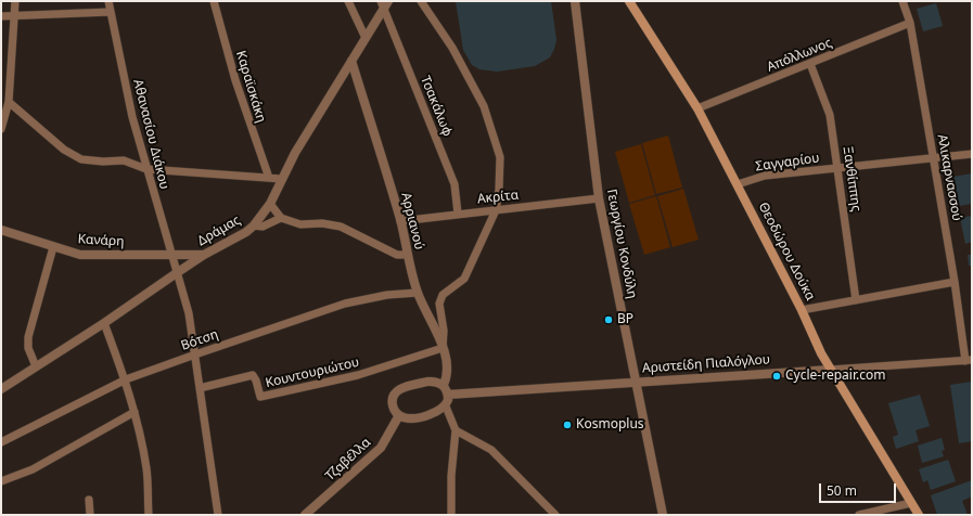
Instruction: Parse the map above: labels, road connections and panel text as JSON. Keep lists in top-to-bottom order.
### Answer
{
  "streets": {
    "main road": ["Θεοδώρου Δούκα"],
    "street": [
      "Απόλλωνος",
      "Καραϊσκάκη",
      "Τσακάλωφ",
      "Αθανασίου Διάκου",
      "Σαγγαρίου",
      "Αλικαρνασσού",
      "Ξανθίππης",
      "Ακρίτα",
      "Αρριανού",
      "Δράμας",
      "Κανάρη",
      "Γεωργίου Κονδύλη",
      "Βότση",
      "Αριστείδη Πιαλόγλου",
      "Κουντουριώτου",
      "Τζαβέλλα"
    ]
  },
  "crossings": [
    ["Απόλλωνος", "Αλικαρνασσού"],
    ["Απόλλωνος", "Ξανθίππης"],
    ["Απόλλωνος", "Θεοδώρου Δούκα"],
    ["Τσακάλωφ", "Ακρίτα"],
    ["Τσακάλωφ", "Δράμας"],
    ["Αθανασίου Διάκου", "Δράμας"],
    ["Αθανασίου Διάκου", "Κανάρη"],
    ["Σαγγαρίου", "Αλικαρνασσού"],
    ["Σαγγαρίου", "Ξανθίππης"],
    ["Σαγγαρίου", "Θεοδώρου Δούκα"],
    ["Αλικαρνασσού", "Αριστείδη Πιαλόγλου"],
    ["Ακρίτα", "Αρριανού"],
    ["Ακρίτα", "Γεωργίου Κονδύλη"],
    ["Αρριανού", "Δράμας"],
    ["Αρριανού", "Βότση"],
    ["Αρριανού", "Αριστείδη Πιαλόγλου"],
    ["Αρριανού", "Κουντουριώτου"],
    ["Αρριανού", "Τζαβέλλα"],
    ["Δράμας", "Κανάρη"],
    ["Γεωργίου Κονδύλη", "Αριστείδη Πιαλόγλου"],
    ["Θεοδώρου Δούκα", "Αριστείδη Πιαλόγλου"],
    ["Αριστείδη Πιαλόγλου", "Τζαβέλλα"]
  ],
  "places": ["BP", "Cycle-repair.com", "Kosmoplus"],
  "scale_bar": "50 m"
}
